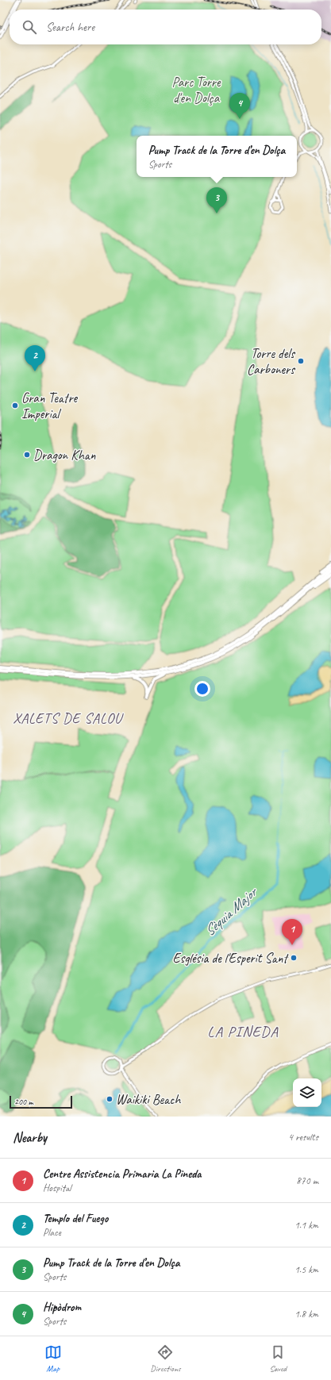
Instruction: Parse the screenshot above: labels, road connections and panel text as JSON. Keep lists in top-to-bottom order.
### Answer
{
  "districts": ["XALETS DE SALOU", "LA PINEDA"],
  "water": ["Sèquia Major"],
  "parks": ["Parc Torre d'en Dolça"],
  "places": [
    "Torre dels Carboners",
    "Gran Teatre Imperial",
    "Dragon Khan",
    "Església de l'Esperit Sant",
    "Waikiki Beach"
  ],
  "scale_bar": "200 m",
  "page": {
    "search": "Search here",
    "pins": [
      "4",
      "3",
      "2",
      "1"
    ],
    "popup": ["Pump Track de la Torre d’en Dolça", "Sports"],
    "scale": "200 m",
    "heading": ["Nearby", "4 results"],
    "list": [
      {
        "mark": "1",
        "name": "Centre Assistencia Primaria La Pineda",
        "note": "Hospital",
        "value": "870 m"
      },
      {
        "mark": "2",
        "name": "Templo del Fuego",
        "note": "Place",
        "value": "1.1 km"
      },
      {
        "mark": "3",
        "name": "Pump Track de la Torre d’en Dolça",
        "note": "Sports",
        "value": "1.5 km"
      },
      {
        "mark": "4",
        "name": "Hipòdrom",
        "note": "Sports",
        "value": "1.8 km"
      }
    ],
    "nav": ["Map", "Directions", "Saved"]
  }
}
